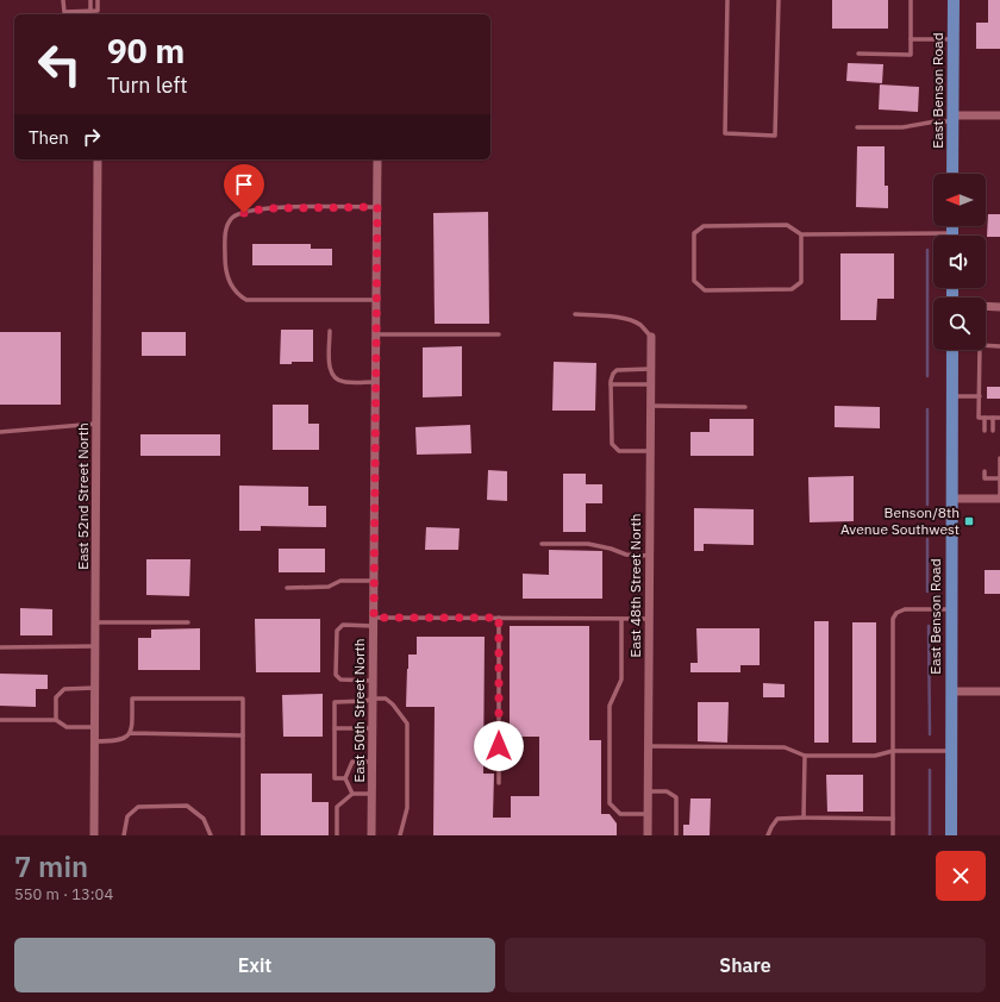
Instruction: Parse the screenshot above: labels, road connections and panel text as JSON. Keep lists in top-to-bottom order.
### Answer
{
  "streets": {
    "main road": ["East Benson Road"],
    "street": ["East 52nd Street North", "East 48th Street North", "East 50th Street North"]
  },
  "places": {
    "transit": ["Benson/8th Avenue Southwest"]
  },
  "north": "left",
  "page": {
    "turn": ["90 m", "Turn left"],
    "then": "Then",
    "heading": ["7 min", "550 m · 13:04"],
    "buttons": ["Exit", "Share"]
  }
}
